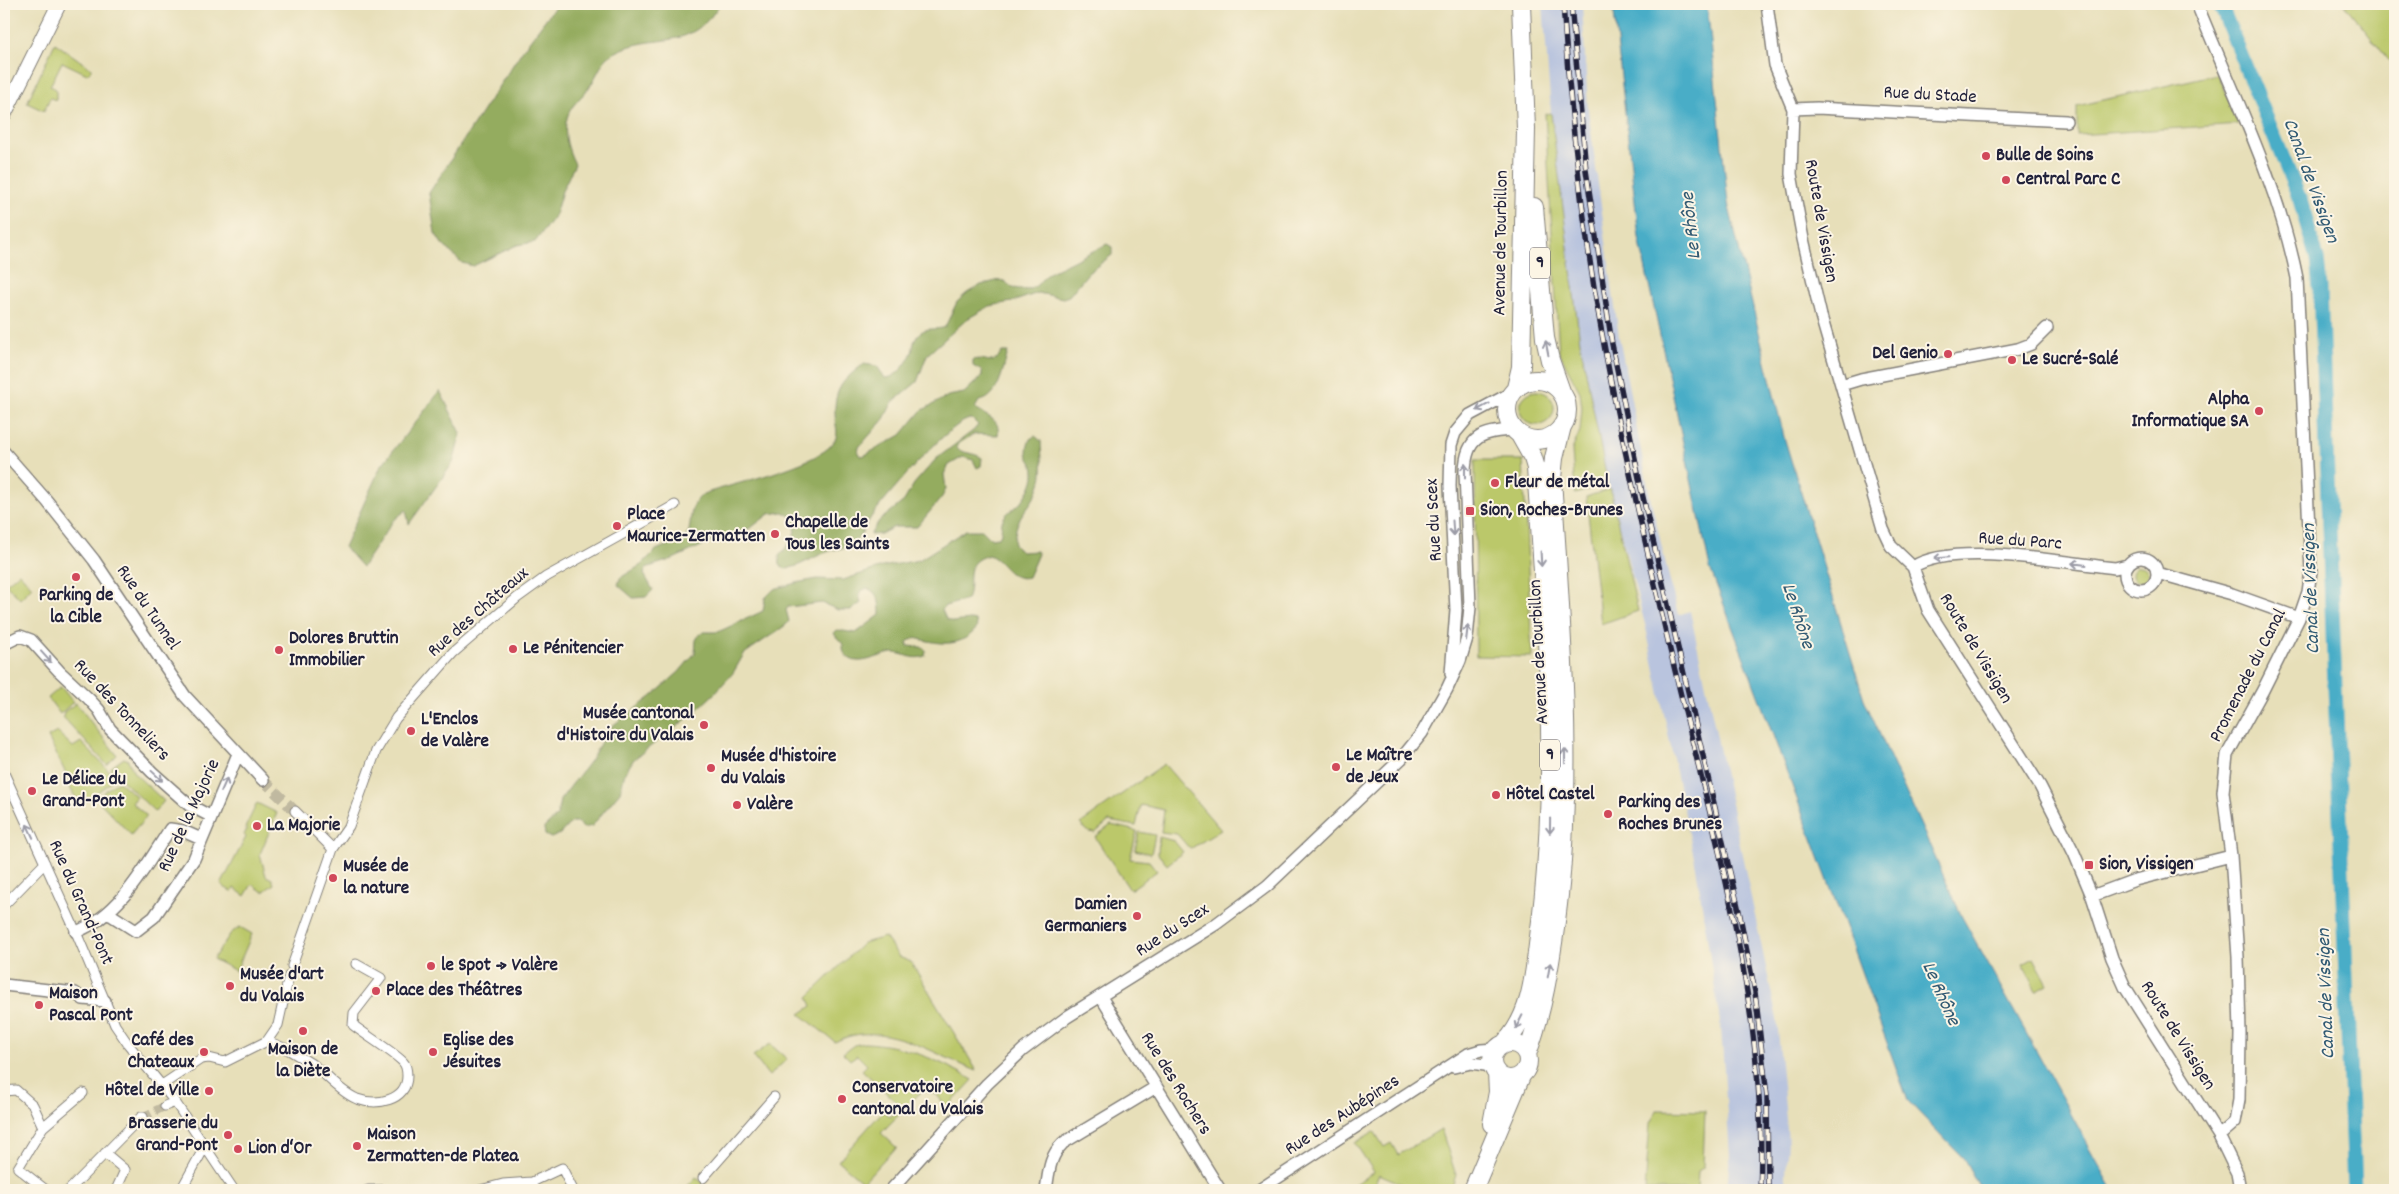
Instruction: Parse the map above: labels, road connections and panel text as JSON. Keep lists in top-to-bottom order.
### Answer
{
  "streets": {
    "main road": ["Avenue de Tourbillon", "9"],
    "street": [
      "Rue du Stade",
      "Route de Vissigen",
      "Rue du Scex",
      "Rue du Parc",
      "Rue du Tunnel",
      "Rue des Châteaux",
      "Promenade du Canal",
      "Rue des Tonneliers",
      "Rue de la Majorie",
      "Rue du Grand-Pont",
      "Rue des Rochers",
      "Rue des Aubépines"
    ]
  },
  "crossings": [
    ["Rue du Stade", "Route de Vissigen"],
    ["Route de Vissigen", "Rue du Parc"],
    ["Route de Vissigen", "Promenade du Canal"],
    ["Avenue de Tourbillon", "Rue du Scex"],
    ["Avenue de Tourbillon", "Rue des Aubépines"],
    ["Rue du Scex", "Rue des Rochers"],
    ["Rue du Parc", "Promenade du Canal"],
    ["Rue du Tunnel", "Rue de la Majorie"],
    ["Rue des Tonneliers", "Rue de la Majorie"]
  ],
  "one_way": ["Rue du Parc", "Rue des Tonneliers"],
  "water": ["Canal de Vissigen", "Le Rhône"],
  "places": {
    "other": [
      "Bulle de Soins",
      "Central Parc C",
      "Del Genio",
      "Le Sucré-Salé",
      "Alpha Informatique SA",
      "Fleur de métal",
      "Place Maurice-Zermatten",
      "Chapelle de Tous les Saints",
      "Parking de la Cible",
      "Le Pénitencier",
      "Dolores Bruttin Immobilier",
      "Musée cantonal d'Histoire du Valais",
      "L'Enclos de Valère",
      "Le Maître de Jeux",
      "Musée d'histoire du Valais",
      "Le Délice du Grand-Pont",
      "Hôtel Castel",
      "Valère",
      "Parking des Roches Brunes",
      "La Majorie",
      "Musée de la nature",
      "Damien Germaniers",
      "le Spot → Valère",
      "Musée d'art du Valais",
      "Place des Théâtres",
      "Maison Pascal Pont",
      "Maison de la Diète",
      "Café des Chateaux",
      "Eglise des Jésuites",
      "Hôtel de Ville",
      "Conservatoire cantonal du Valais",
      "Brasserie du Grand-Pont",
      "Maison Zermatten-de Platea",
      "Lion d‘Or"
    ],
    "transit": ["Sion, Roches-Brunes", "Sion, Vissigen"]
  }
}
